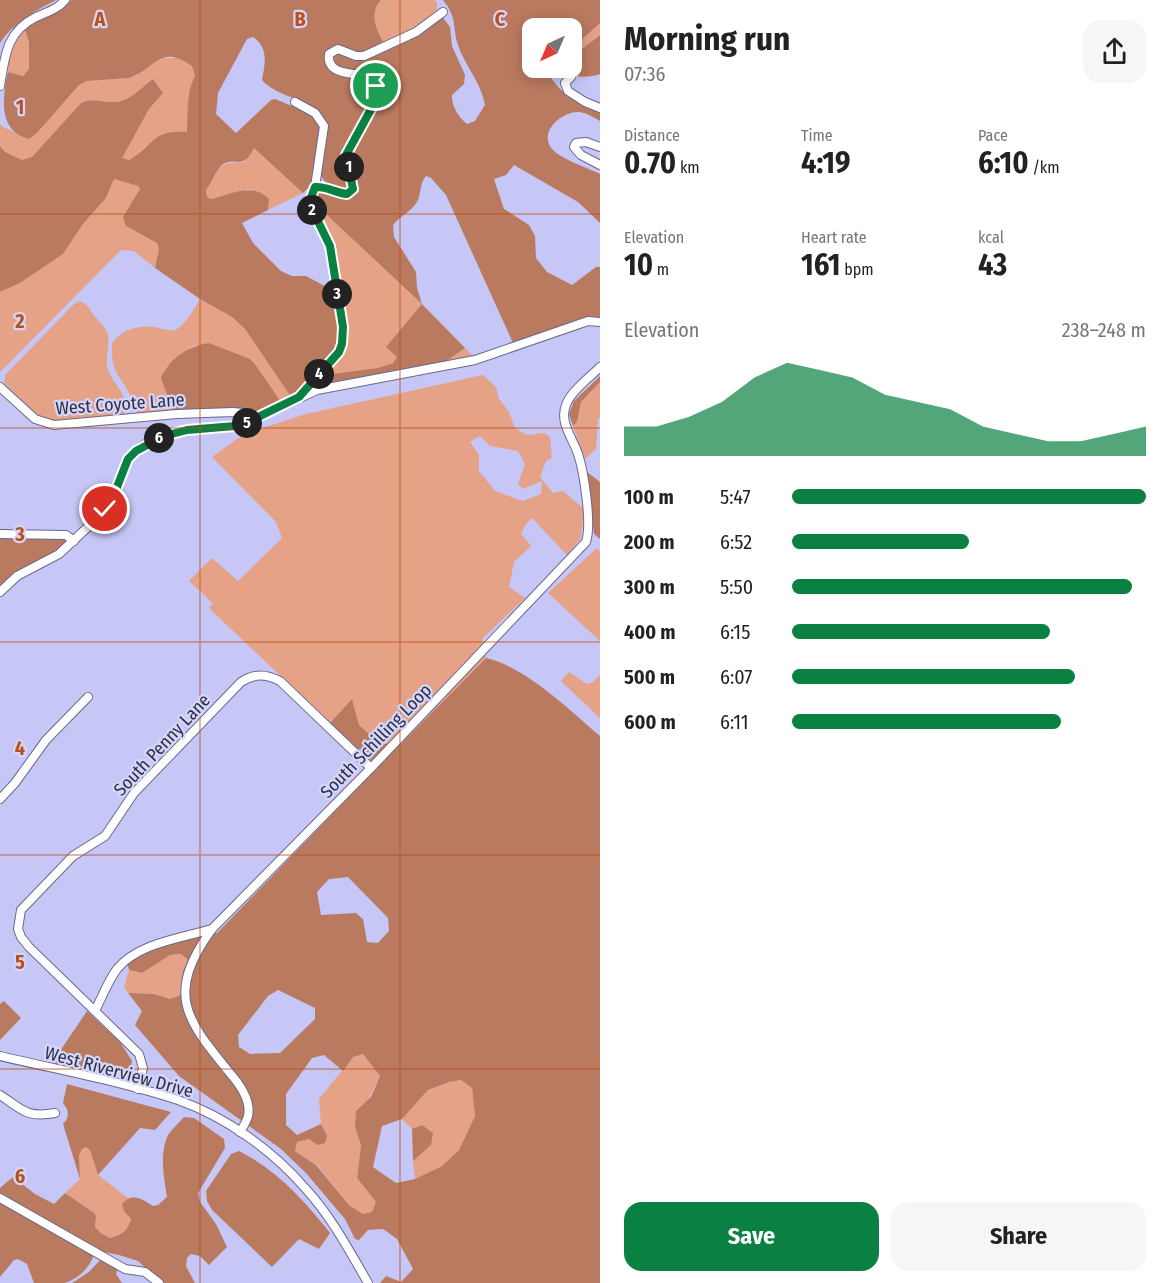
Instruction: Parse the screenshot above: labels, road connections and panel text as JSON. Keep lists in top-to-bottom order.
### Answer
{
  "streets": {
    "street": [
      "West Coyote Lane",
      "South Schilling Loop",
      "South Penny Lane",
      "West Riverview Drive"
    ]
  },
  "crossings": [
    ["South Schilling Loop", "South Penny Lane"],
    ["South Schilling Loop", "West Riverview Drive"],
    ["South Penny Lane", "West Riverview Drive"]
  ],
  "north": "bottom left",
  "page": {
    "heading": ["Morning run", "07:36"],
    "stats": [
      ["Distance", "0.70 km"],
      ["Time", "4:19"],
      ["Pace", "6:10 /km"],
      ["Elevation", "10 m"],
      ["Heart rate", "161 bpm"],
      ["kcal", "43"]
    ],
    "pins": [
      "1",
      "2",
      "3",
      "4",
      "5",
      "6"
    ],
    "chart": ["Elevation", "238–248 m"],
    "list": [
      {
        "name": "100 m",
        "note": "5:47"
      },
      {
        "name": "200 m",
        "note": "6:52"
      },
      {
        "name": "300 m",
        "note": "5:50"
      },
      {
        "name": "400 m",
        "note": "6:15"
      },
      {
        "name": "500 m",
        "note": "6:07"
      },
      {
        "name": "600 m",
        "note": "6:11"
      }
    ],
    "buttons": ["Save", "Share"]
  },
  "grid": {
    "columns": ["A", "B", "C"],
    "rows": [
      "1",
      "2",
      "3",
      "4",
      "5",
      "6"
    ]
  }
}
